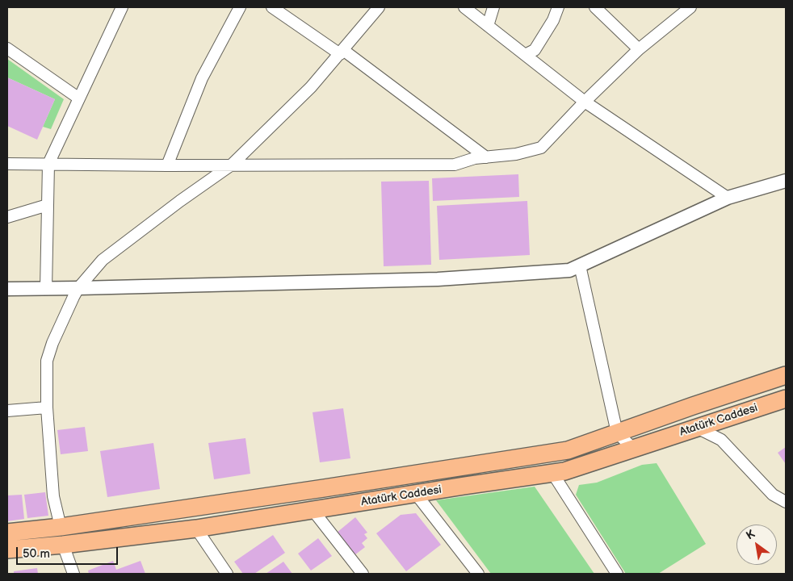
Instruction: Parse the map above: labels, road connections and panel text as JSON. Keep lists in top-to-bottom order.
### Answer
{
  "streets": {
    "main road": ["Atatürk Caddesi"]
  },
  "scale_bar": "50 m",
  "north": "top left"
}
